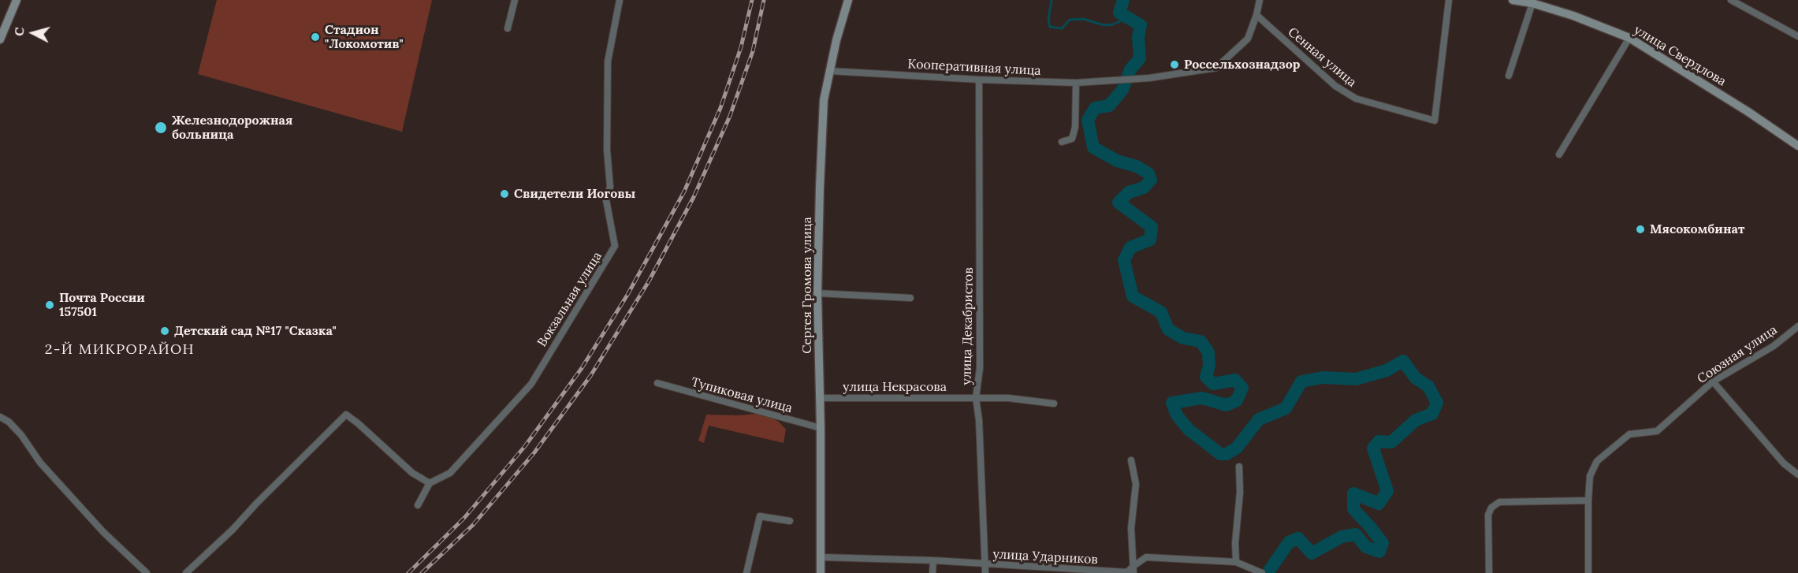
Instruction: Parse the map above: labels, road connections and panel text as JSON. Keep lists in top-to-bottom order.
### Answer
{
  "streets": {
    "street": [
      "улица Свердлова",
      "Сенная улица",
      "Кооперативная улица",
      "Сергея Громова улица",
      "Вокзальная улица",
      "улица Декабристов",
      "Союзная улица",
      "улица Некрасова",
      "Тупиковая улица",
      "улица Ударников"
    ]
  },
  "crossings": [
    ["Сенная улица", "Кооперативная улица"],
    ["Кооперативная улица", "Сергея Громова улица"],
    ["Кооперативная улица", "улица Декабристов"],
    ["Сергея Громова улица", "улица Некрасова"],
    ["Сергея Громова улица", "Тупиковая улица"],
    ["Сергея Громова улица", "улица Ударников"],
    ["улица Декабристов", "улица Некрасова"],
    ["улица Декабристов", "улица Ударников"]
  ],
  "districts": ["2-Й МИКРОРАЙОН"],
  "places": [
    "Стадион \"Локомотив\"",
    "Россельхознадзор",
    "Железнодорожная больница",
    "Свидетели Иоговы",
    "Мясокомбинат",
    "Почта России 157501",
    "Детский сад №17 \"Сказка\""
  ],
  "north": "left"
}
